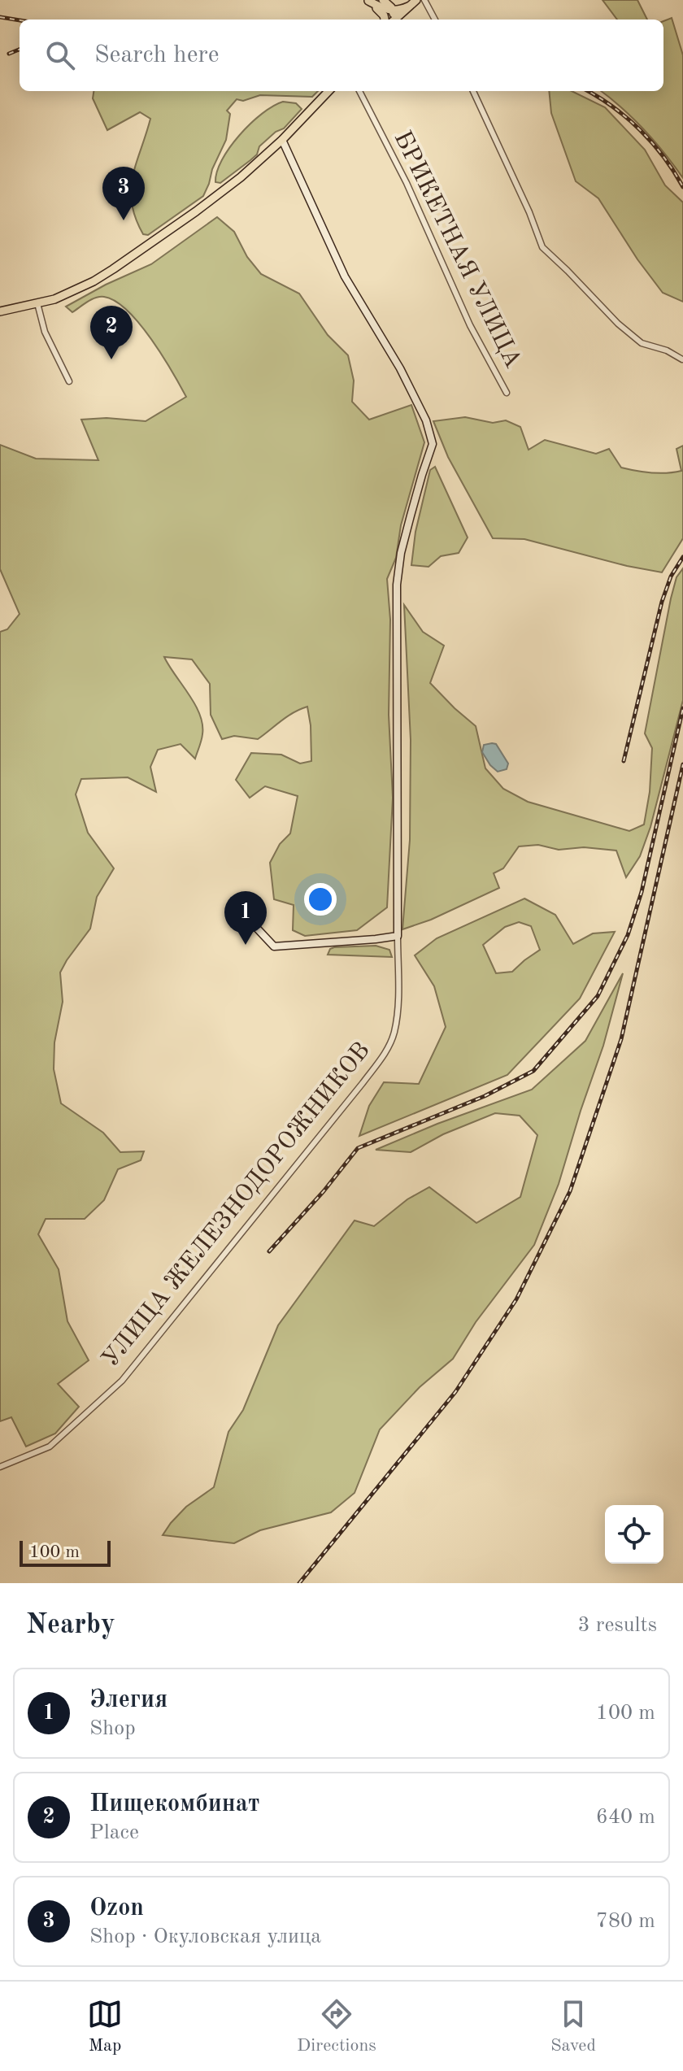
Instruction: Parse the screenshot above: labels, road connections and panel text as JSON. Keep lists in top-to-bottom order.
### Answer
{
  "streets": {
    "street": ["БРИКЕТНАЯ УЛИЦА", "УЛИЦА ЖЕЛЕЗНОДОРОЖНИКОВ"]
  },
  "scale_bar": "100 m",
  "page": {
    "search": "Search here",
    "pins": ["3", "2", "1"],
    "scale": "100 m",
    "heading": ["Nearby", "3 results"],
    "list": [
      {
        "mark": "1",
        "name": "Элегия",
        "note": "Shop",
        "value": "100 m"
      },
      {
        "mark": "2",
        "name": "Пищекомбинат",
        "note": "Place",
        "value": "640 m"
      },
      {
        "mark": "3",
        "name": "Ozon",
        "note": "Shop · Окуловская улица",
        "value": "780 m"
      }
    ],
    "nav": ["Map", "Directions", "Saved"]
  }
}
